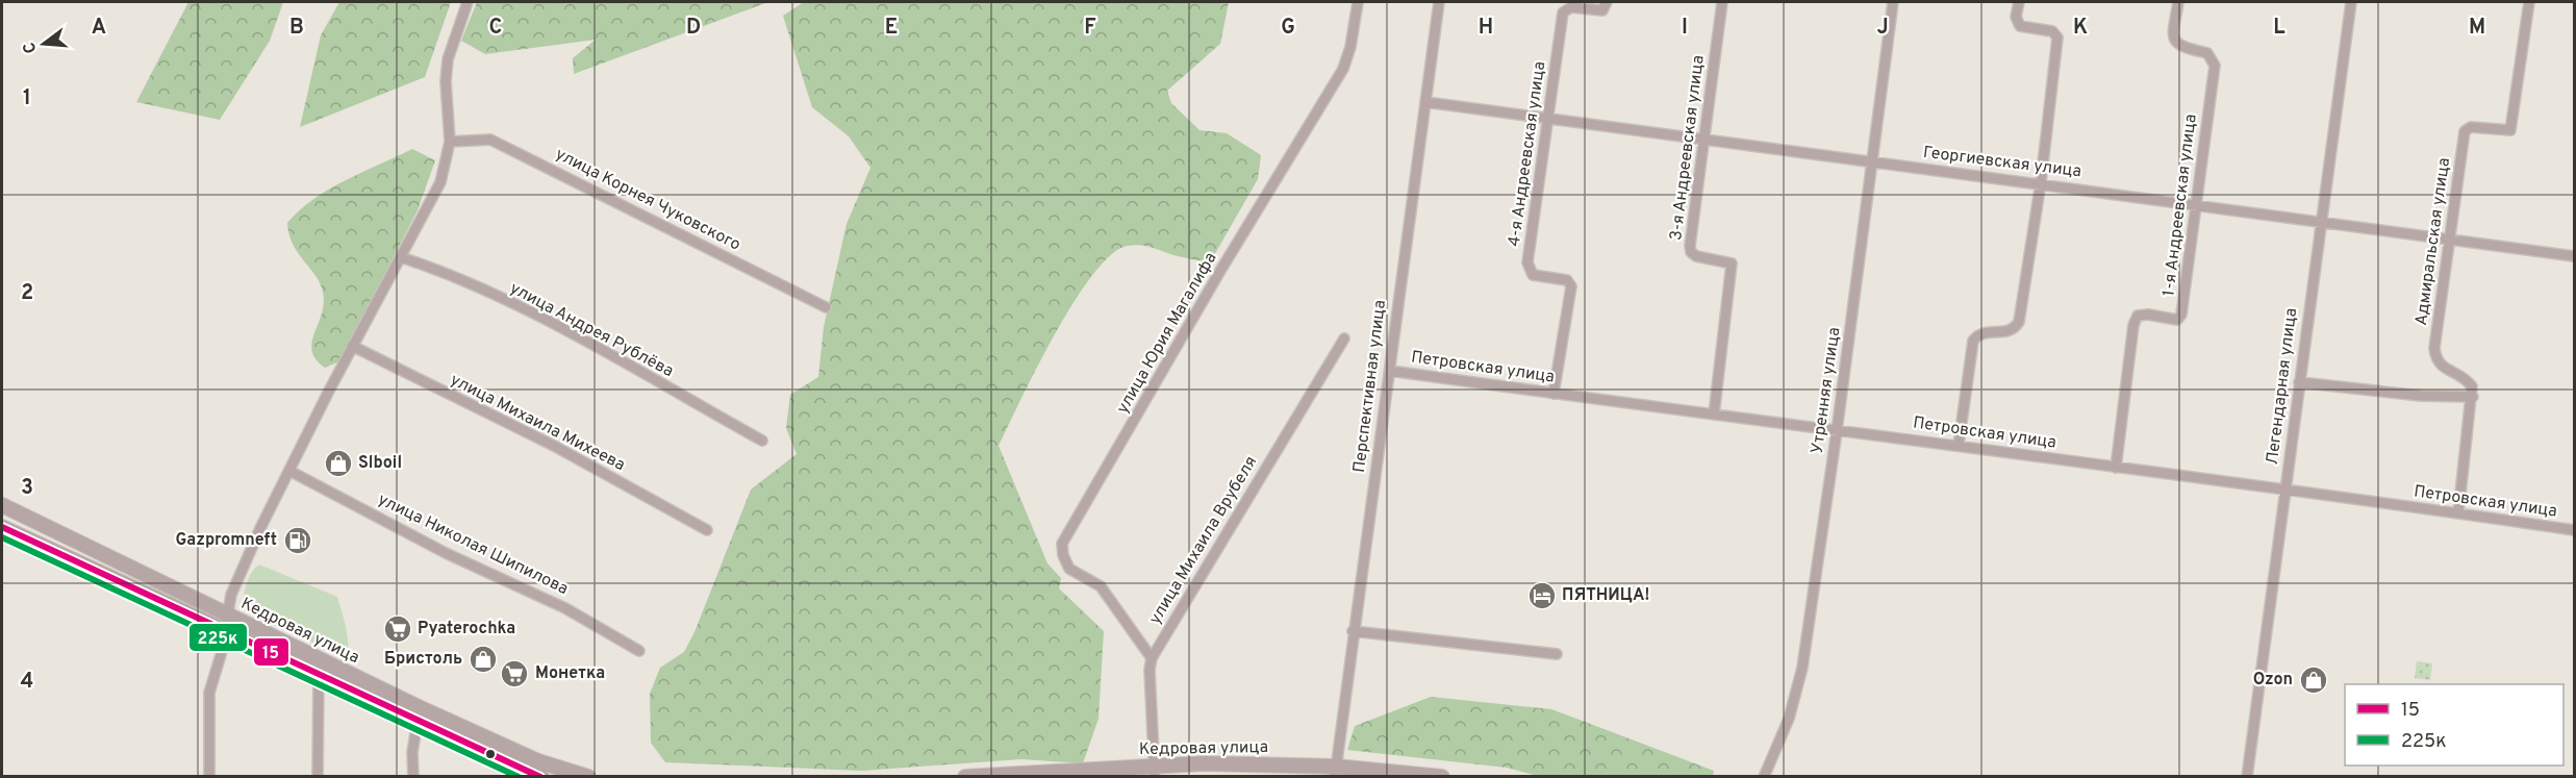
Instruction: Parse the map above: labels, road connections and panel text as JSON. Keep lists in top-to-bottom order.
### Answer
{
  "streets": {
    "main road": ["Кедровая улица"],
    "street": [
      "3-я Андреевская улица",
      "4-я Андреевская улица",
      "Георгиевская улица",
      "улица Корнея Чуковского",
      "1-я Андреевская улица",
      "Адмиральская улица",
      "улица Андрея Рублёва",
      "улица Юрия Магалифа",
      "Петровская улица",
      "Перспективная улица",
      "Легендарная улица",
      "Утренняя улица",
      "улица Михаила Михеева",
      "улица Михаила Врубеля",
      "улица Николая Шипилова"
    ]
  },
  "crossings": [
    ["3-я Андреевская улица", "Георгиевская улица"],
    ["3-я Андреевская улица", "Петровская улица"],
    ["4-я Андреевская улица", "Георгиевская улица"],
    ["4-я Андреевская улица", "Петровская улица"],
    ["Георгиевская улица", "1-я Андреевская улица"],
    ["Георгиевская улица", "Адмиральская улица"],
    ["Георгиевская улица", "Перспективная улица"],
    ["Георгиевская улица", "Легендарная улица"],
    ["Георгиевская улица", "Утренняя улица"],
    ["1-я Андреевская улица", "Петровская улица"],
    ["улица Юрия Магалифа", "улица Михаила Врубеля"],
    ["Петровская улица", "Перспективная улица"],
    ["Петровская улица", "Легендарная улица"],
    ["Петровская улица", "Утренняя улица"],
    ["Перспективная улица", "Кедровая улица"],
    ["улица Михаила Врубеля", "Кедровая улица"]
  ],
  "places": {
    "shop": ["Slboil", "Бристоль", "Ozon"],
    "fuel station": ["Gazpromneft"],
    "hotel": ["ПЯТНИЦА!"],
    "supermarket": ["Pyaterochka", "Монетка"]
  },
  "lines": ["transit line 15", "transit line 225к"],
  "legend": ["15", "225к"],
  "north": "left",
  "grid": {
    "columns": [
      "A",
      "B",
      "C",
      "D",
      "E",
      "F",
      "G",
      "H",
      "I",
      "J",
      "K",
      "L",
      "M"
    ],
    "rows": [
      "1",
      "2",
      "3",
      "4"
    ]
  }
}
